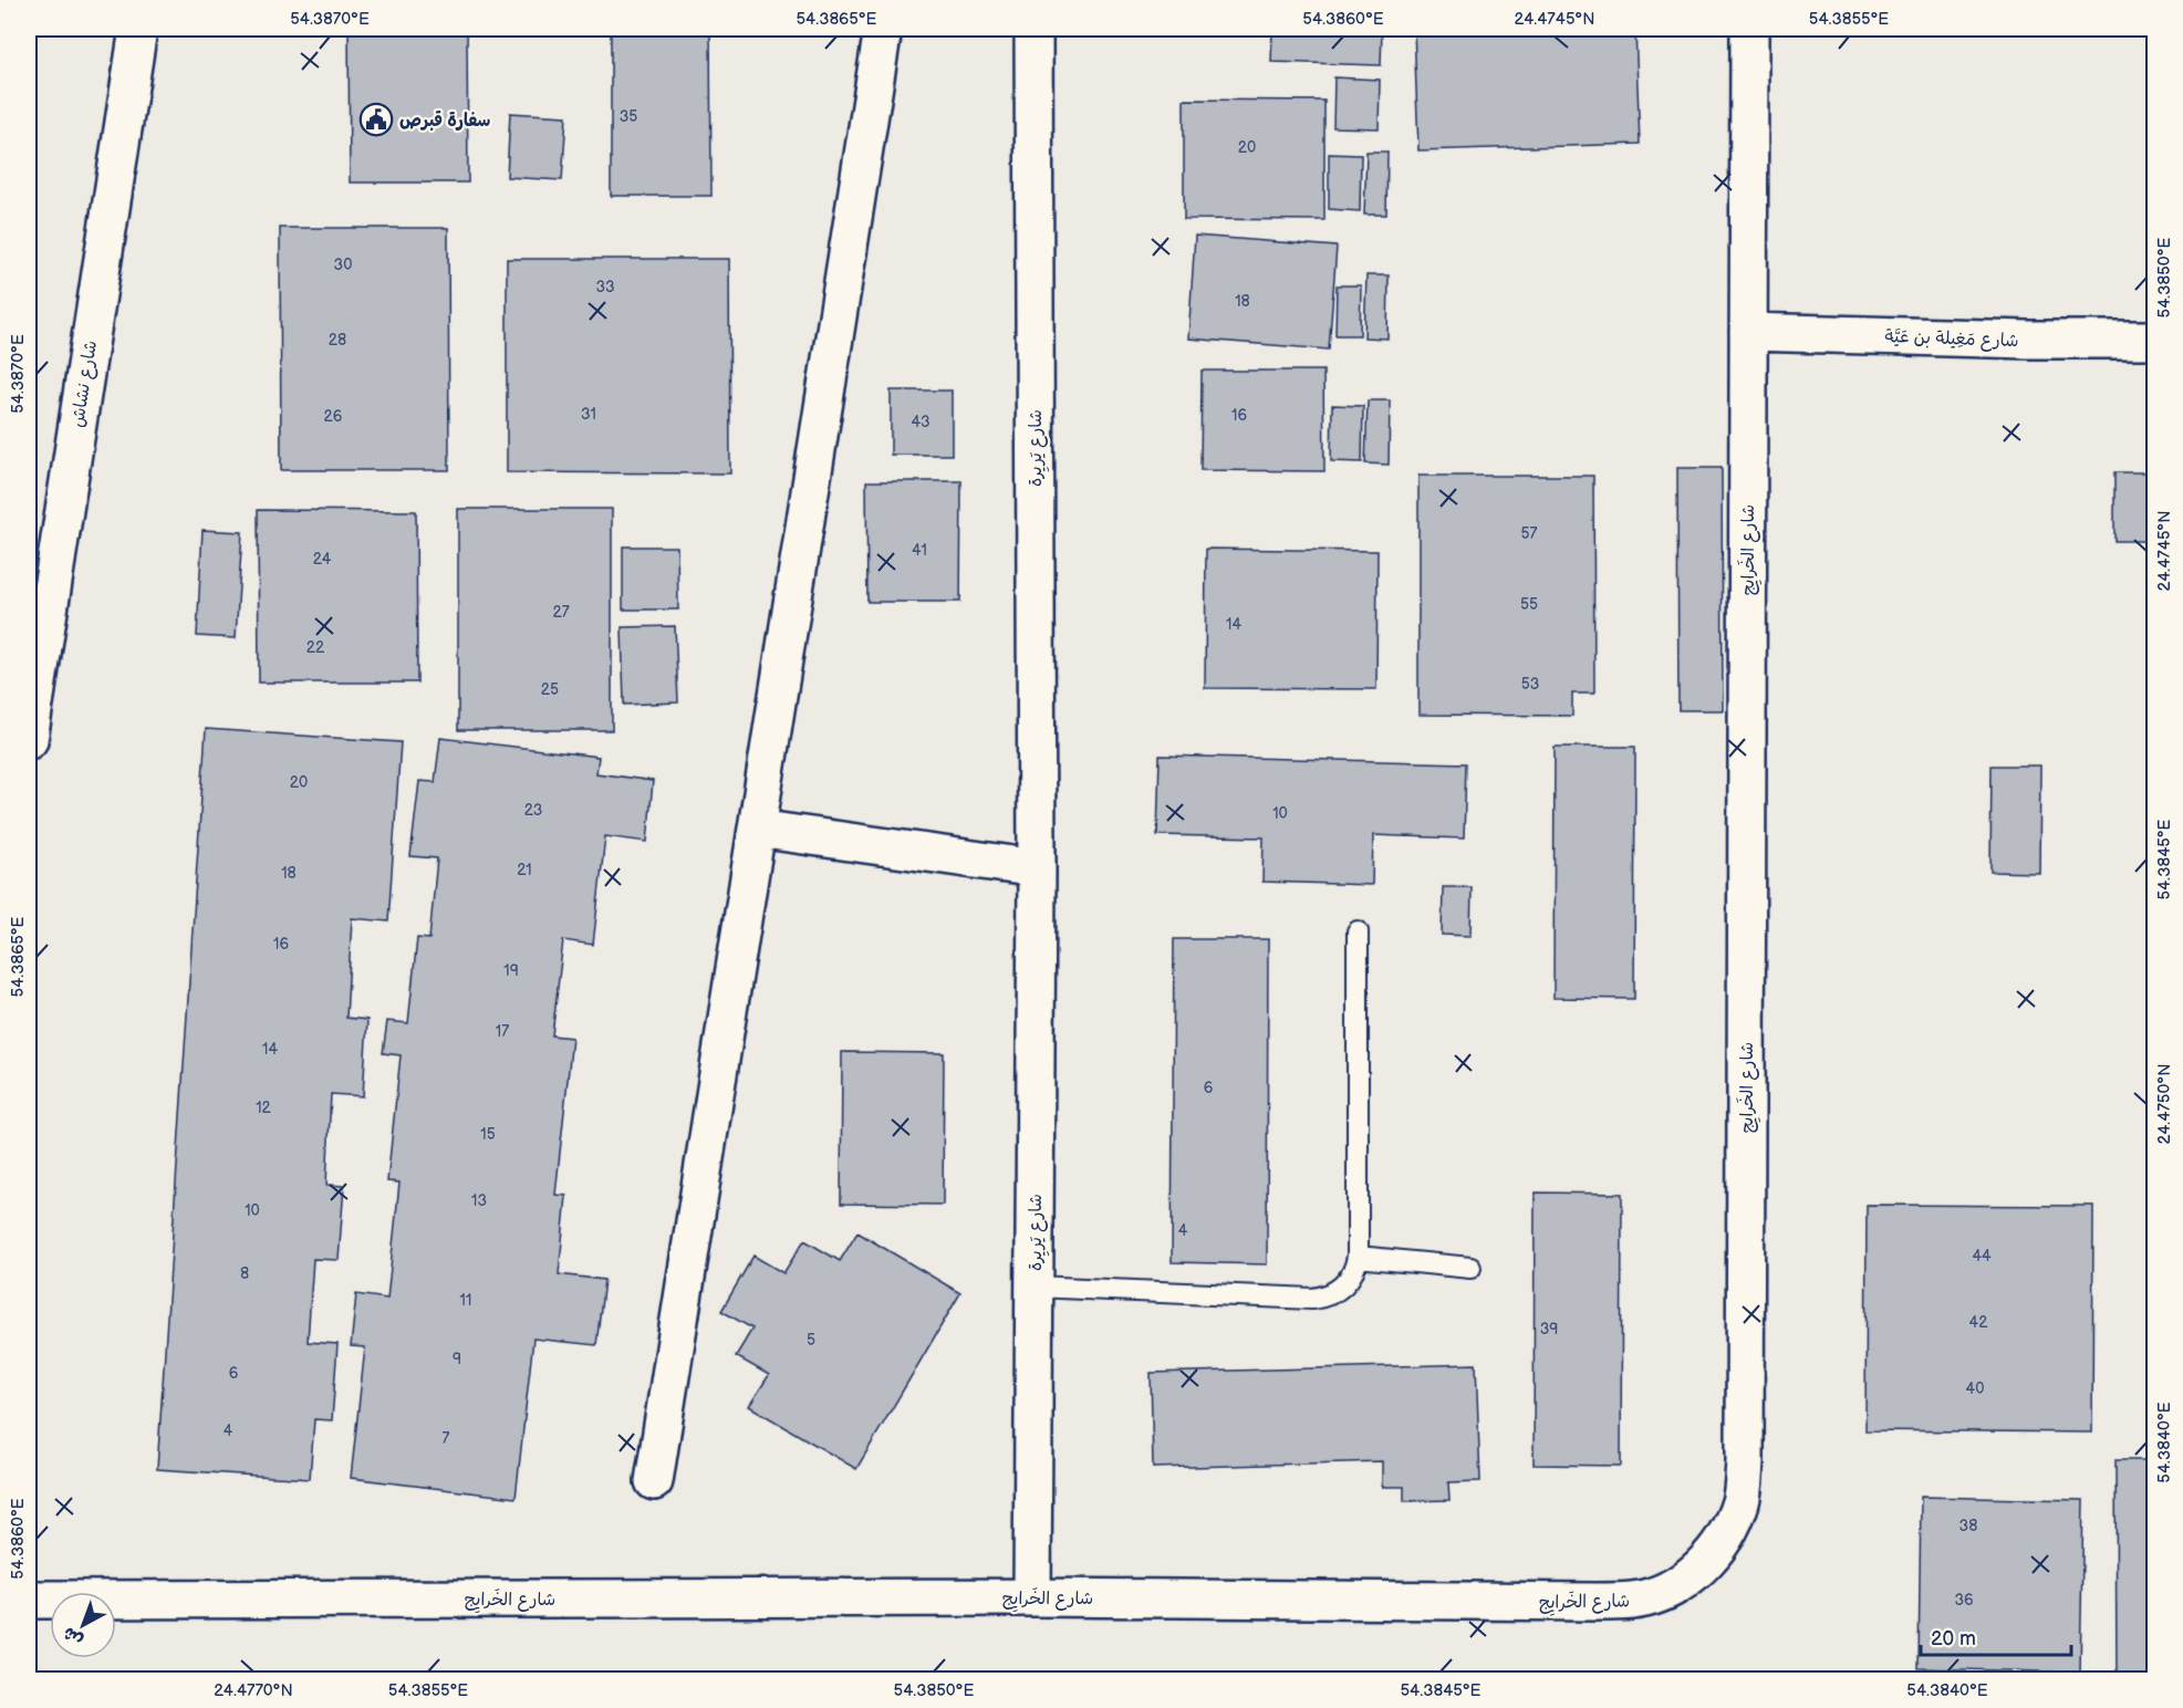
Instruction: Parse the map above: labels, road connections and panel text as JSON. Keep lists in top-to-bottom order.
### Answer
{
  "streets": {
    "street": [
      "شارع مَغِيلة بن عَيَّة",
      "شارع نشاش",
      "شارع يَريِرة",
      "شارع الخَرايِج"
    ]
  },
  "crossings": [
    ["شارع مَغِيلة بن عَيَّة", "شارع الخَرايِج"],
    ["شارع يَريِرة", "شارع الخَرايِج"]
  ],
  "places": {
    "public building": ["سفارة قبرص"]
  },
  "house_numbers": [
    "35",
    "20",
    "30",
    "33",
    "18",
    "28",
    "31",
    "16",
    "26",
    "43",
    "57",
    "41",
    "24",
    "55",
    "27",
    "14",
    "22",
    "53",
    "25",
    "20",
    "23",
    "10",
    "21",
    "18",
    "16",
    "19",
    "17",
    "14",
    "6",
    "12",
    "15",
    "13",
    "10",
    "4",
    "44",
    "8",
    "11",
    "42",
    "39",
    "5",
    "9",
    "6",
    "40",
    "4",
    "7",
    "38",
    "36"
  ],
  "scale_bar": "20 m",
  "north": "bottom left",
  "coordinates": [
    "54.3870°E",
    "54.3865°E",
    "54.3860°E",
    "24.4745°N",
    "54.3855°E",
    "54.3850°E",
    "54.3845°E",
    "24.4750°N",
    "54.3840°E",
    "24.4770°N"
  ]
}
